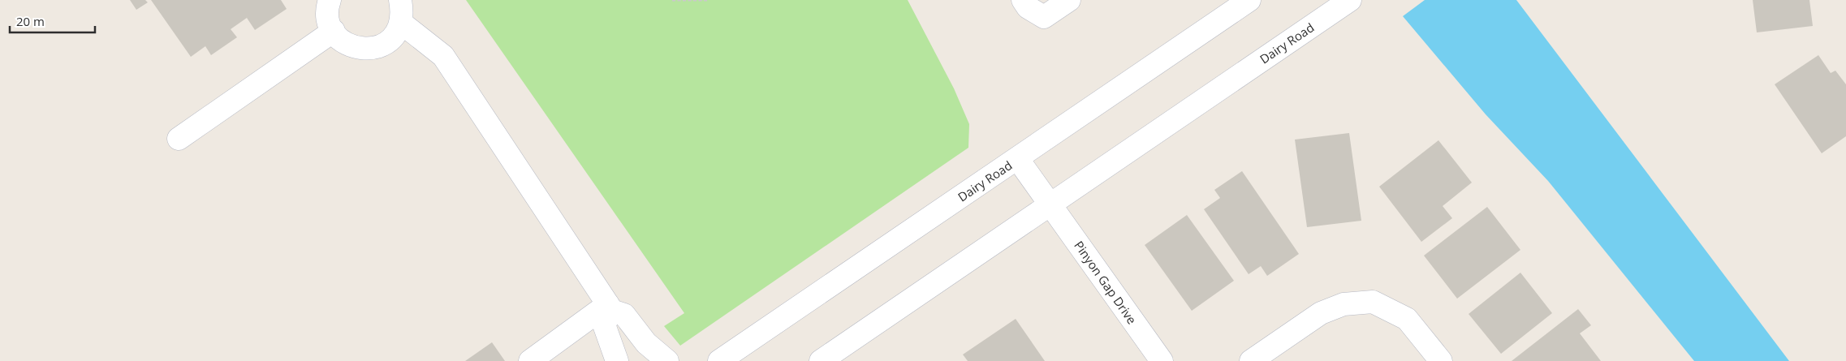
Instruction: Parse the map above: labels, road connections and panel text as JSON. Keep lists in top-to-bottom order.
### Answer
{
  "streets": {
    "street": ["Dairy Road", "Pinyon Gap Drive"]
  },
  "crossings": [
    ["Dairy Road", "Pinyon Gap Drive"]
  ],
  "scale_bar": "20 m"
}
